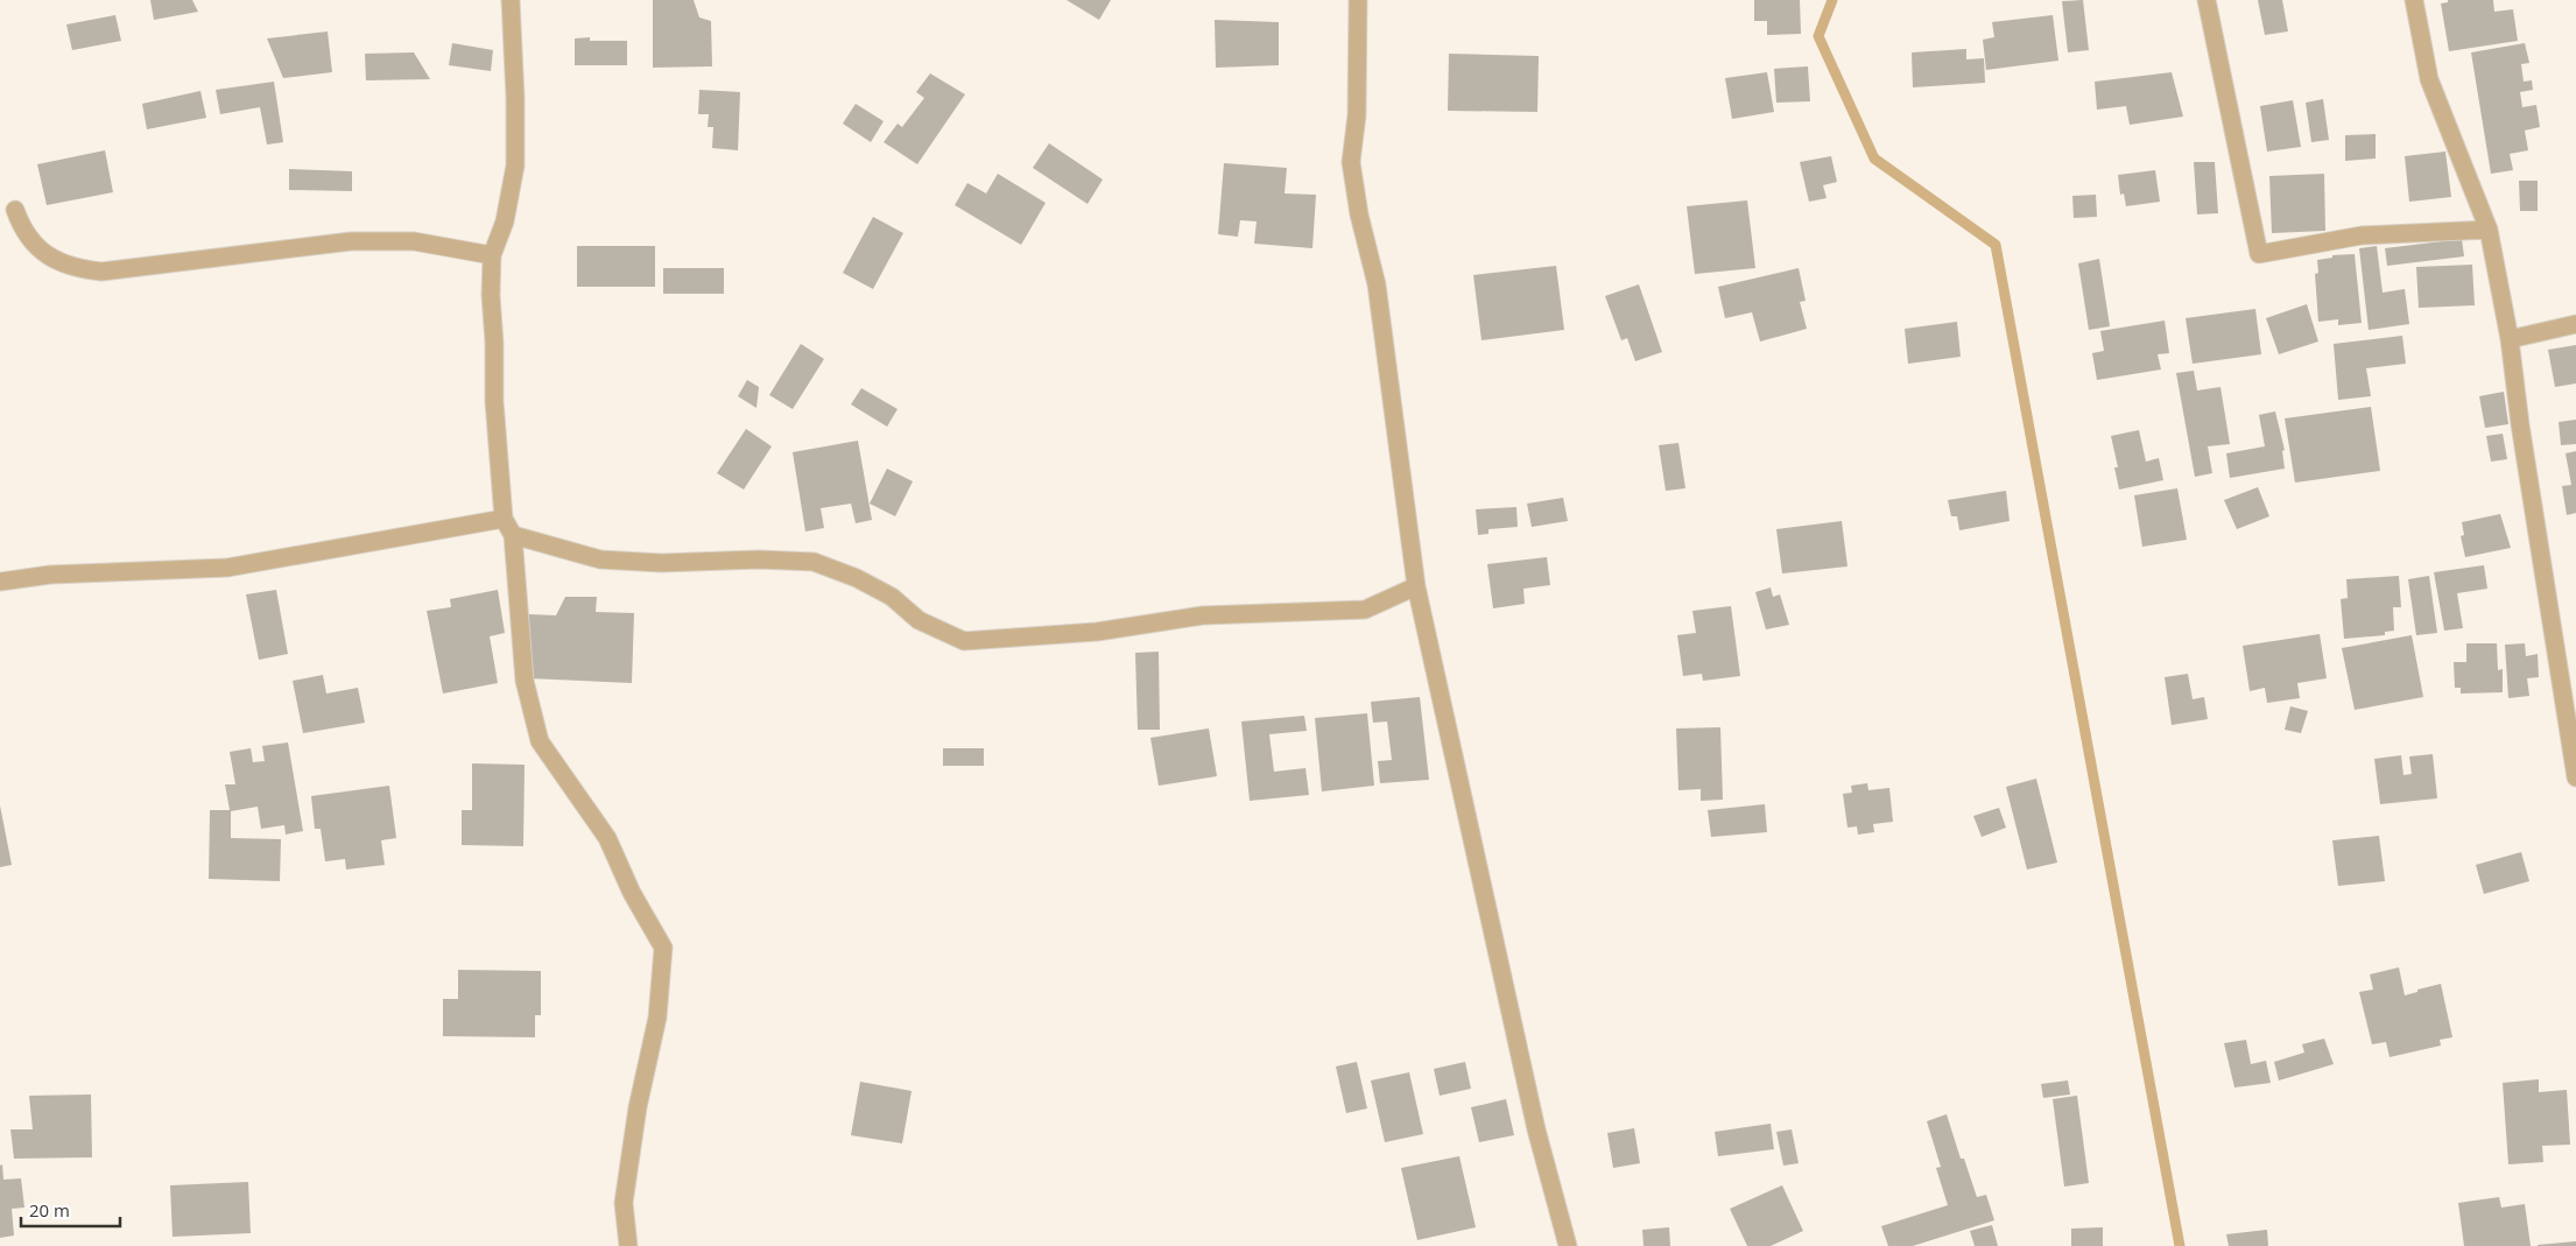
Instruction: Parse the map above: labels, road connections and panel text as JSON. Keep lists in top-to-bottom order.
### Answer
{
  "scale_bar": "20 m"
}
